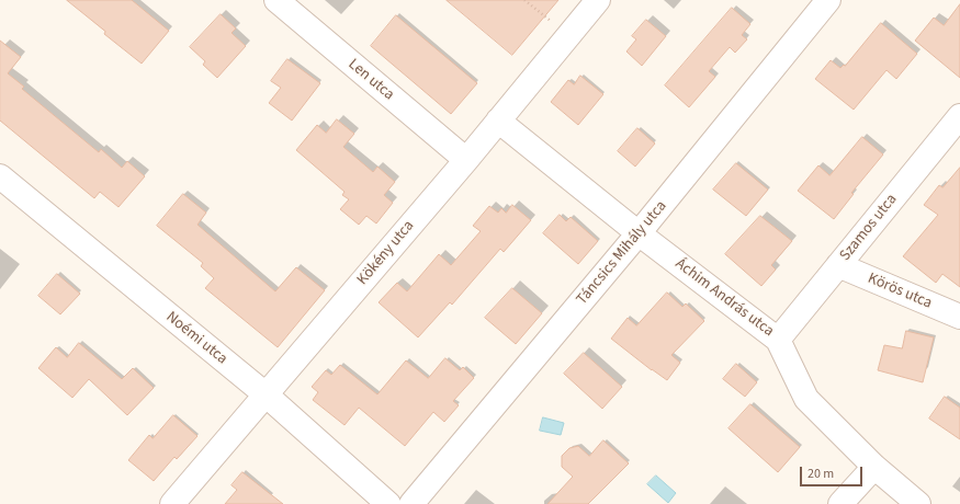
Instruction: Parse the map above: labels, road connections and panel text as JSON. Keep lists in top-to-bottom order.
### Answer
{
  "streets": {
    "street": [
      "Len utca",
      "Szamos utca",
      "Kökény utca",
      "Táncsics Mihály utca",
      "Körös utca",
      "Áchim András utca",
      "Noémi utca"
    ]
  },
  "crossings": [
    ["Len utca", "Kökény utca"],
    ["Szamos utca", "Körös utca"],
    ["Szamos utca", "Áchim András utca"],
    ["Kökény utca", "Áchim András utca"],
    ["Kökény utca", "Noémi utca"],
    ["Táncsics Mihály utca", "Áchim András utca"]
  ],
  "scale_bar": "20 m"
}
